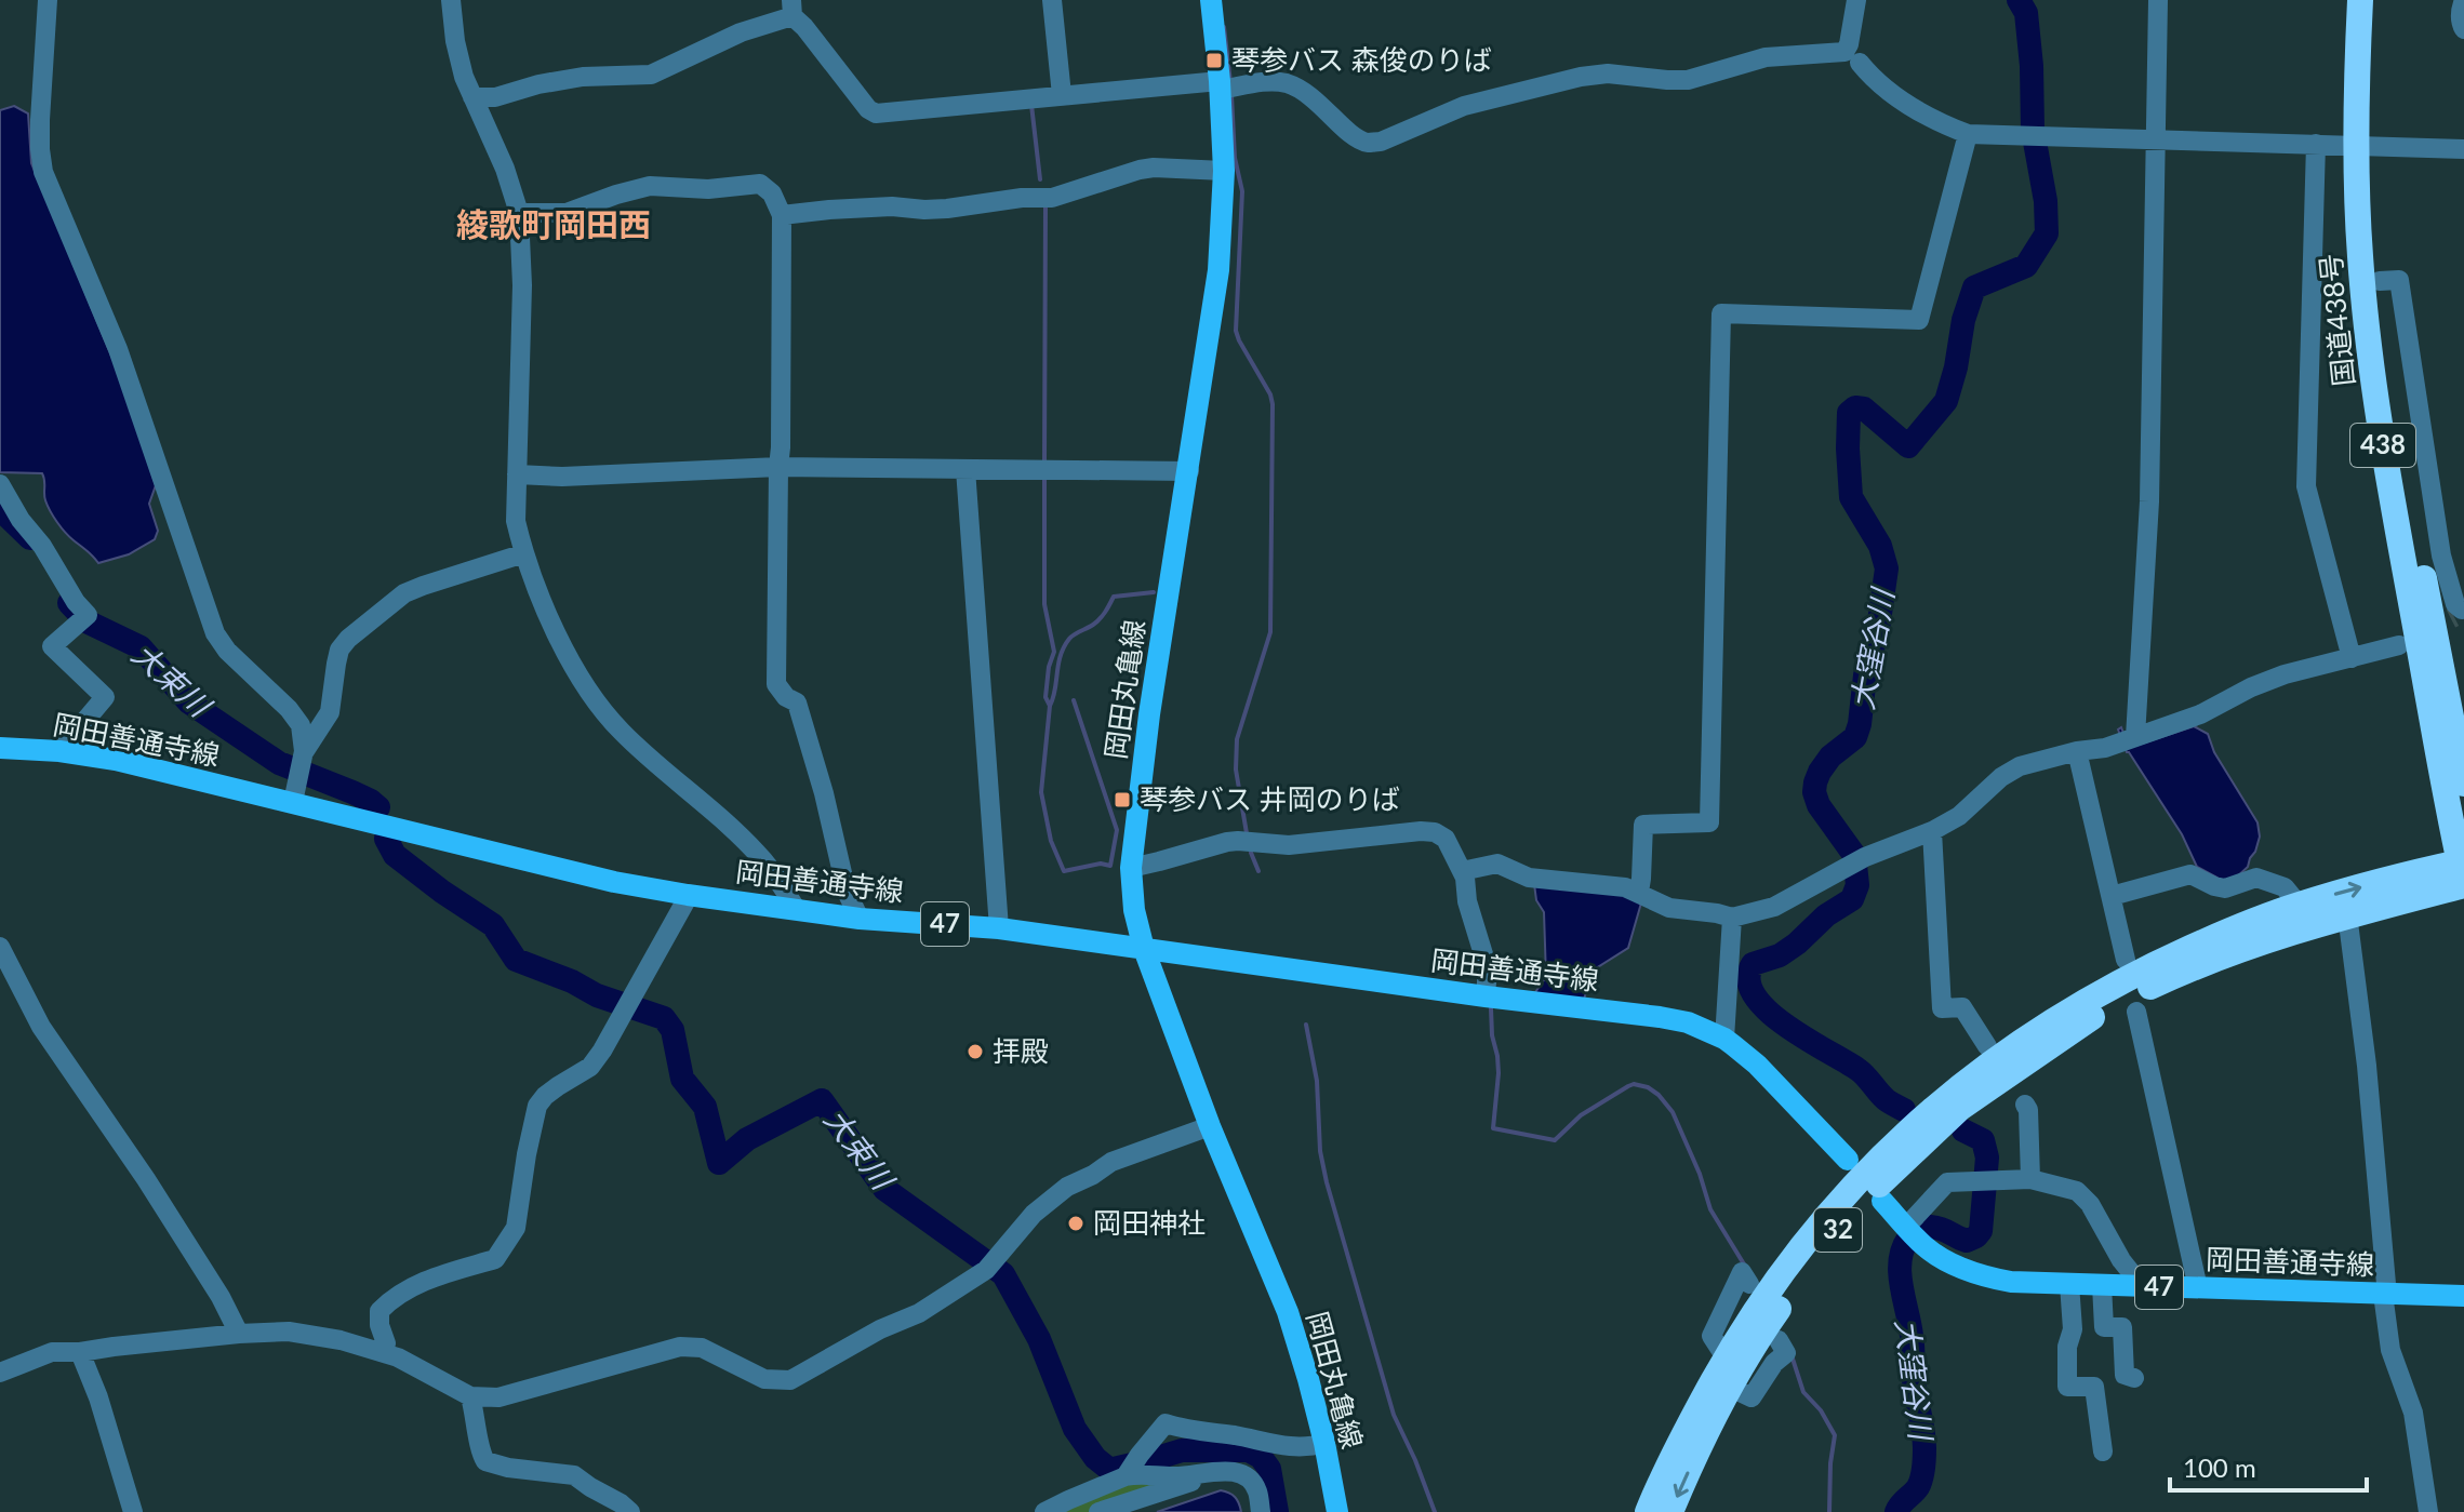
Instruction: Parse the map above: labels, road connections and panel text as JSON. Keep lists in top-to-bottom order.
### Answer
{
  "streets": {
    "highway": ["国道438号", "438", "32"],
    "main road": ["岡田丸亀線", "岡田善通寺線", "47"]
  },
  "crossings": [
    ["国道438号", "32"],
    ["岡田丸亀線", "岡田善通寺線"]
  ],
  "districts": ["綾歌町岡田西"],
  "water": ["大窪谷川", "大束川"],
  "places": {
    "transit": ["琴参バス 森俊のりば", "琴参バス 井岡のりば"],
    "other": ["拝殿", "岡田神社"]
  },
  "scale_bar": "100 m"
}
